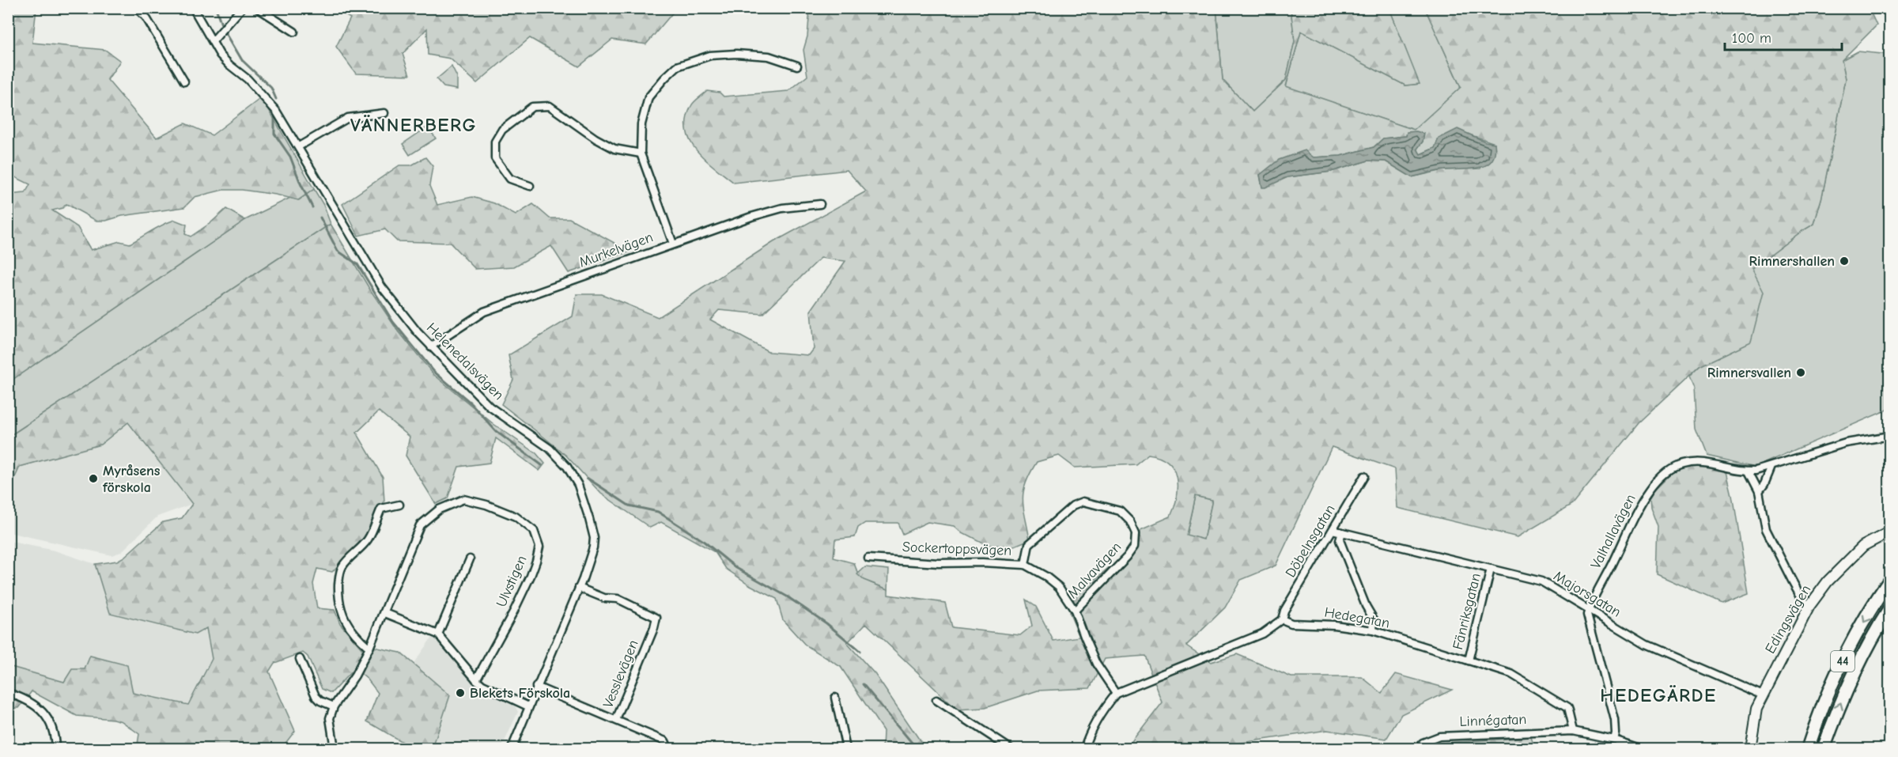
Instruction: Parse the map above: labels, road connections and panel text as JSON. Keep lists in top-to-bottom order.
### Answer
{
  "streets": {
    "highway": ["44"],
    "street": [
      "Murkelvägen",
      "Helenedalsvägen",
      "Valhallavägen",
      "Döbelnsgatan",
      "Sockertoppsvägen",
      "Malvavägen",
      "Ulvstigen",
      "Majorsgatan",
      "Fänriksgatan",
      "Hedegatan",
      "Edingsvägen",
      "Vesslevägen",
      "Linnégatan"
    ]
  },
  "crossings": [
    ["Murkelvägen", "Helenedalsvägen"],
    ["Helenedalsvägen", "Vesslevägen"],
    ["Valhallavägen", "Majorsgatan"],
    ["Döbelnsgatan", "Majorsgatan"],
    ["Döbelnsgatan", "Hedegatan"],
    ["Sockertoppsvägen", "Malvavägen"],
    ["Majorsgatan", "Fänriksgatan"],
    ["Majorsgatan", "Edingsvägen"],
    ["Fänriksgatan", "Hedegatan"],
    ["Hedegatan", "Linnégatan"]
  ],
  "districts": ["VÄNNERBERG", "HEDEGÄRDE"],
  "places": [
    "Rimnershallen",
    "Rimnersvallen",
    "Myråsens förskola",
    "Blekets Förskola"
  ],
  "scale_bar": "100 m"
}
